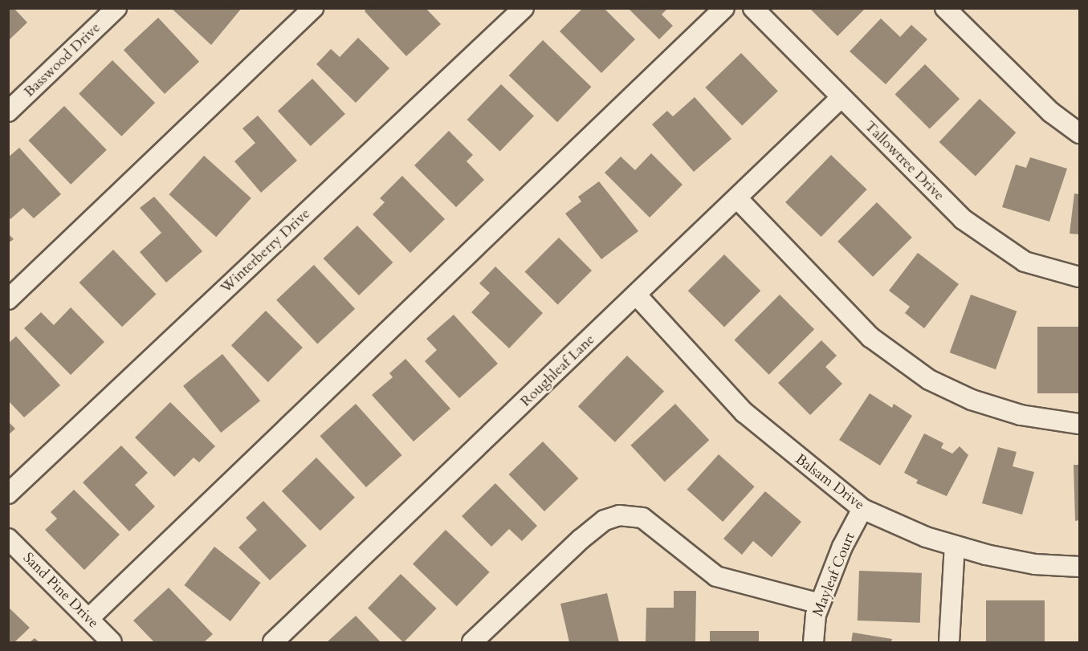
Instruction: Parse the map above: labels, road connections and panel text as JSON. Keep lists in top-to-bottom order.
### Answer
{
  "streets": {
    "street": [
      "Basswood Drive",
      "Tallowtree Drive",
      "Winterberry Drive",
      "Roughleaf Lane",
      "Balsam Drive",
      "Mayleaf Court",
      "Sand Pine Drive"
    ]
  },
  "crossings": [
    ["Tallowtree Drive", "Roughleaf Lane"],
    ["Roughleaf Lane", "Balsam Drive"],
    ["Balsam Drive", "Mayleaf Court"]
  ]
}
